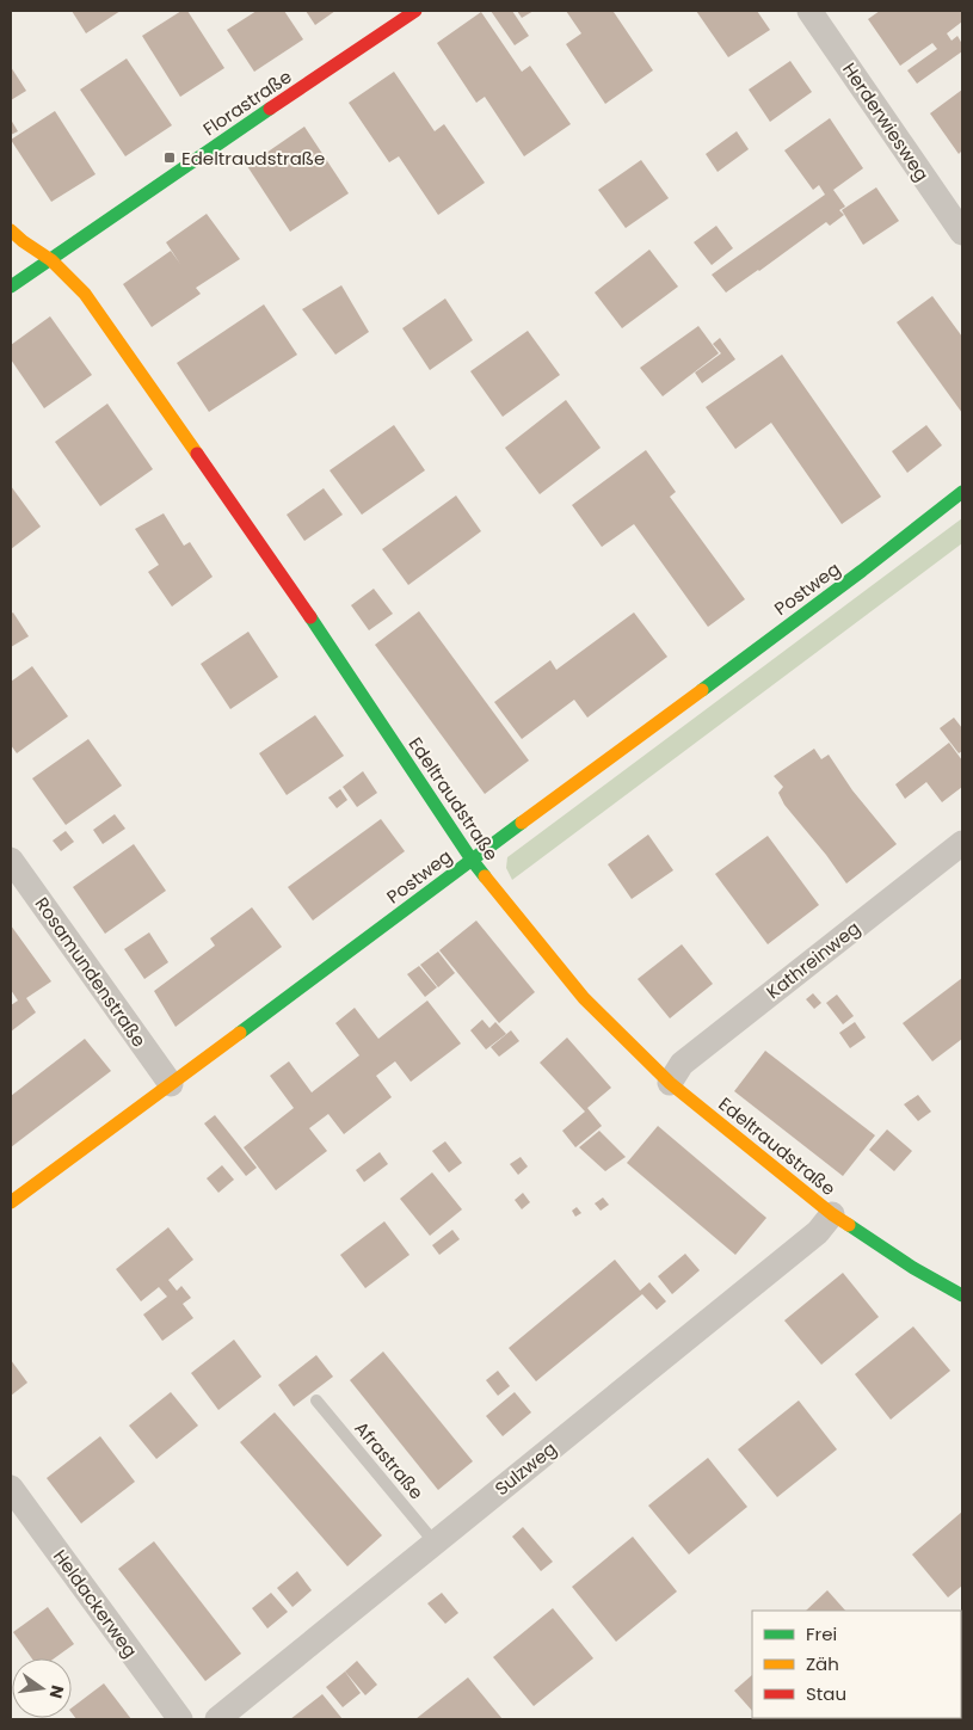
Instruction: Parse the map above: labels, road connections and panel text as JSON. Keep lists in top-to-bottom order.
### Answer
{
  "streets": {
    "street": [
      "Florastraße",
      "Herderwiesweg",
      "Postweg",
      "Edeltraudstraße",
      "Kathreinweg",
      "Rosamundenstraße",
      "Sulzweg",
      "Heldackerweg"
    ],
    "lane": ["Afrastraße"]
  },
  "crossings": [
    ["Florastraße", "Edeltraudstraße"],
    ["Postweg", "Edeltraudstraße"],
    ["Postweg", "Rosamundenstraße"],
    ["Edeltraudstraße", "Kathreinweg"],
    ["Edeltraudstraße", "Sulzweg"],
    ["Afrastraße", "Sulzweg"]
  ],
  "places": {
    "transit": ["Edeltraudstraße"]
  },
  "legend": ["Frei", "Zäh", "Stau"],
  "north": "right"
}
